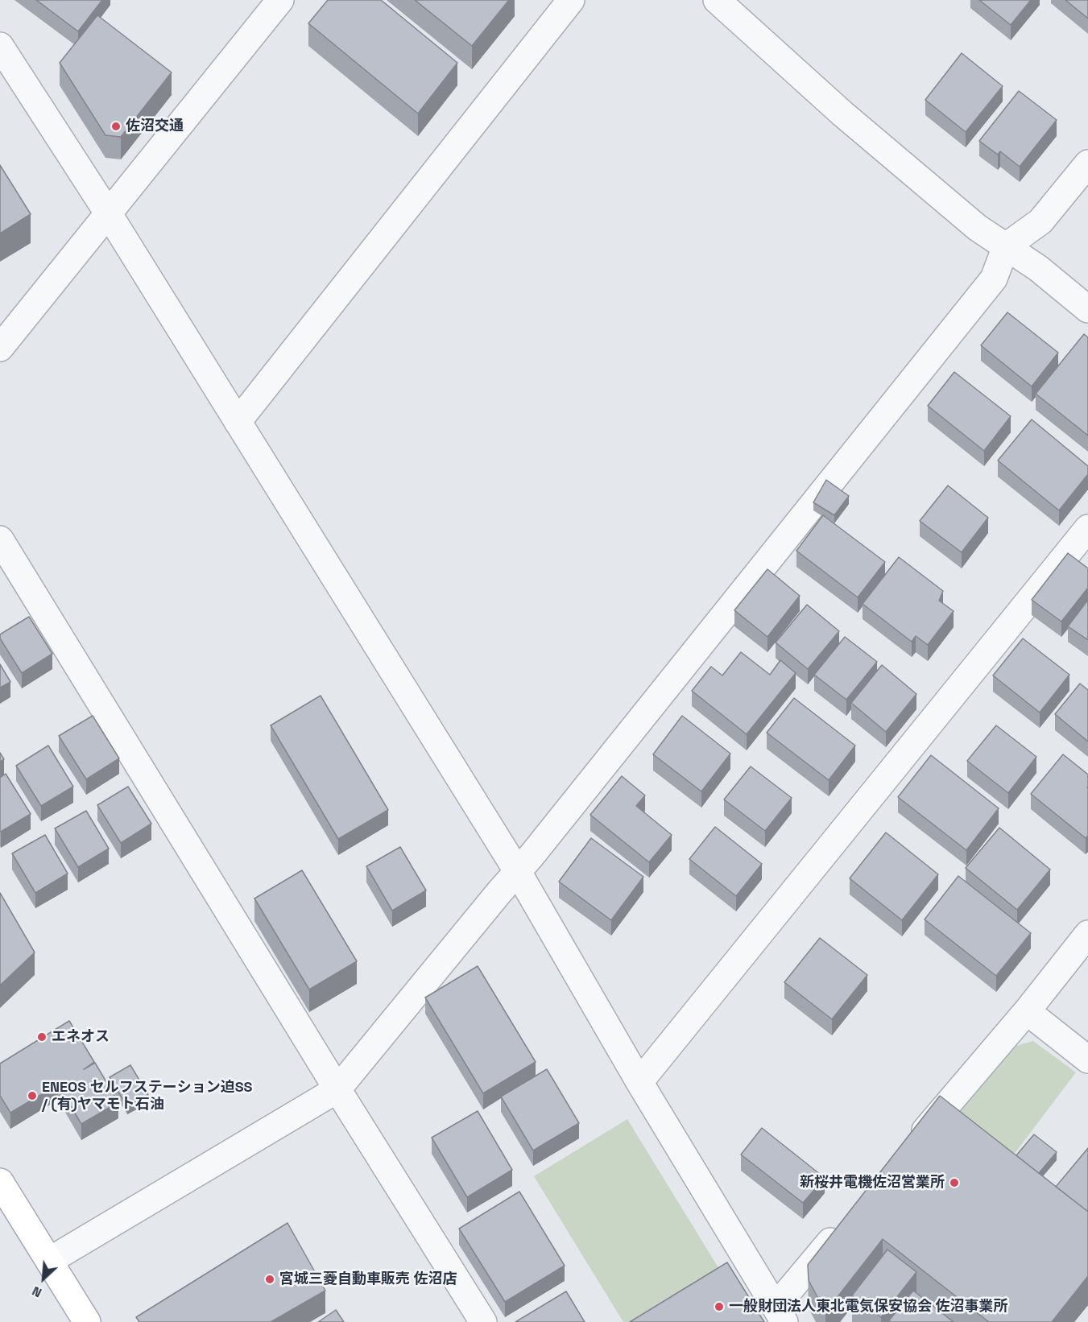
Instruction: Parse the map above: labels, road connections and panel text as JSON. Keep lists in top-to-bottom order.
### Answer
{
  "places": [
    "佐沼交通",
    "エネオス",
    "ENEOS セルフステーション迫SS / (有)ヤマモト石油",
    "新桜井電機佐沼営業所",
    "宮城三菱自動車販売 佐沼店",
    "一般財団法人東北電気保安協会 佐沼事業所"
  ],
  "north": "bottom left"
}
